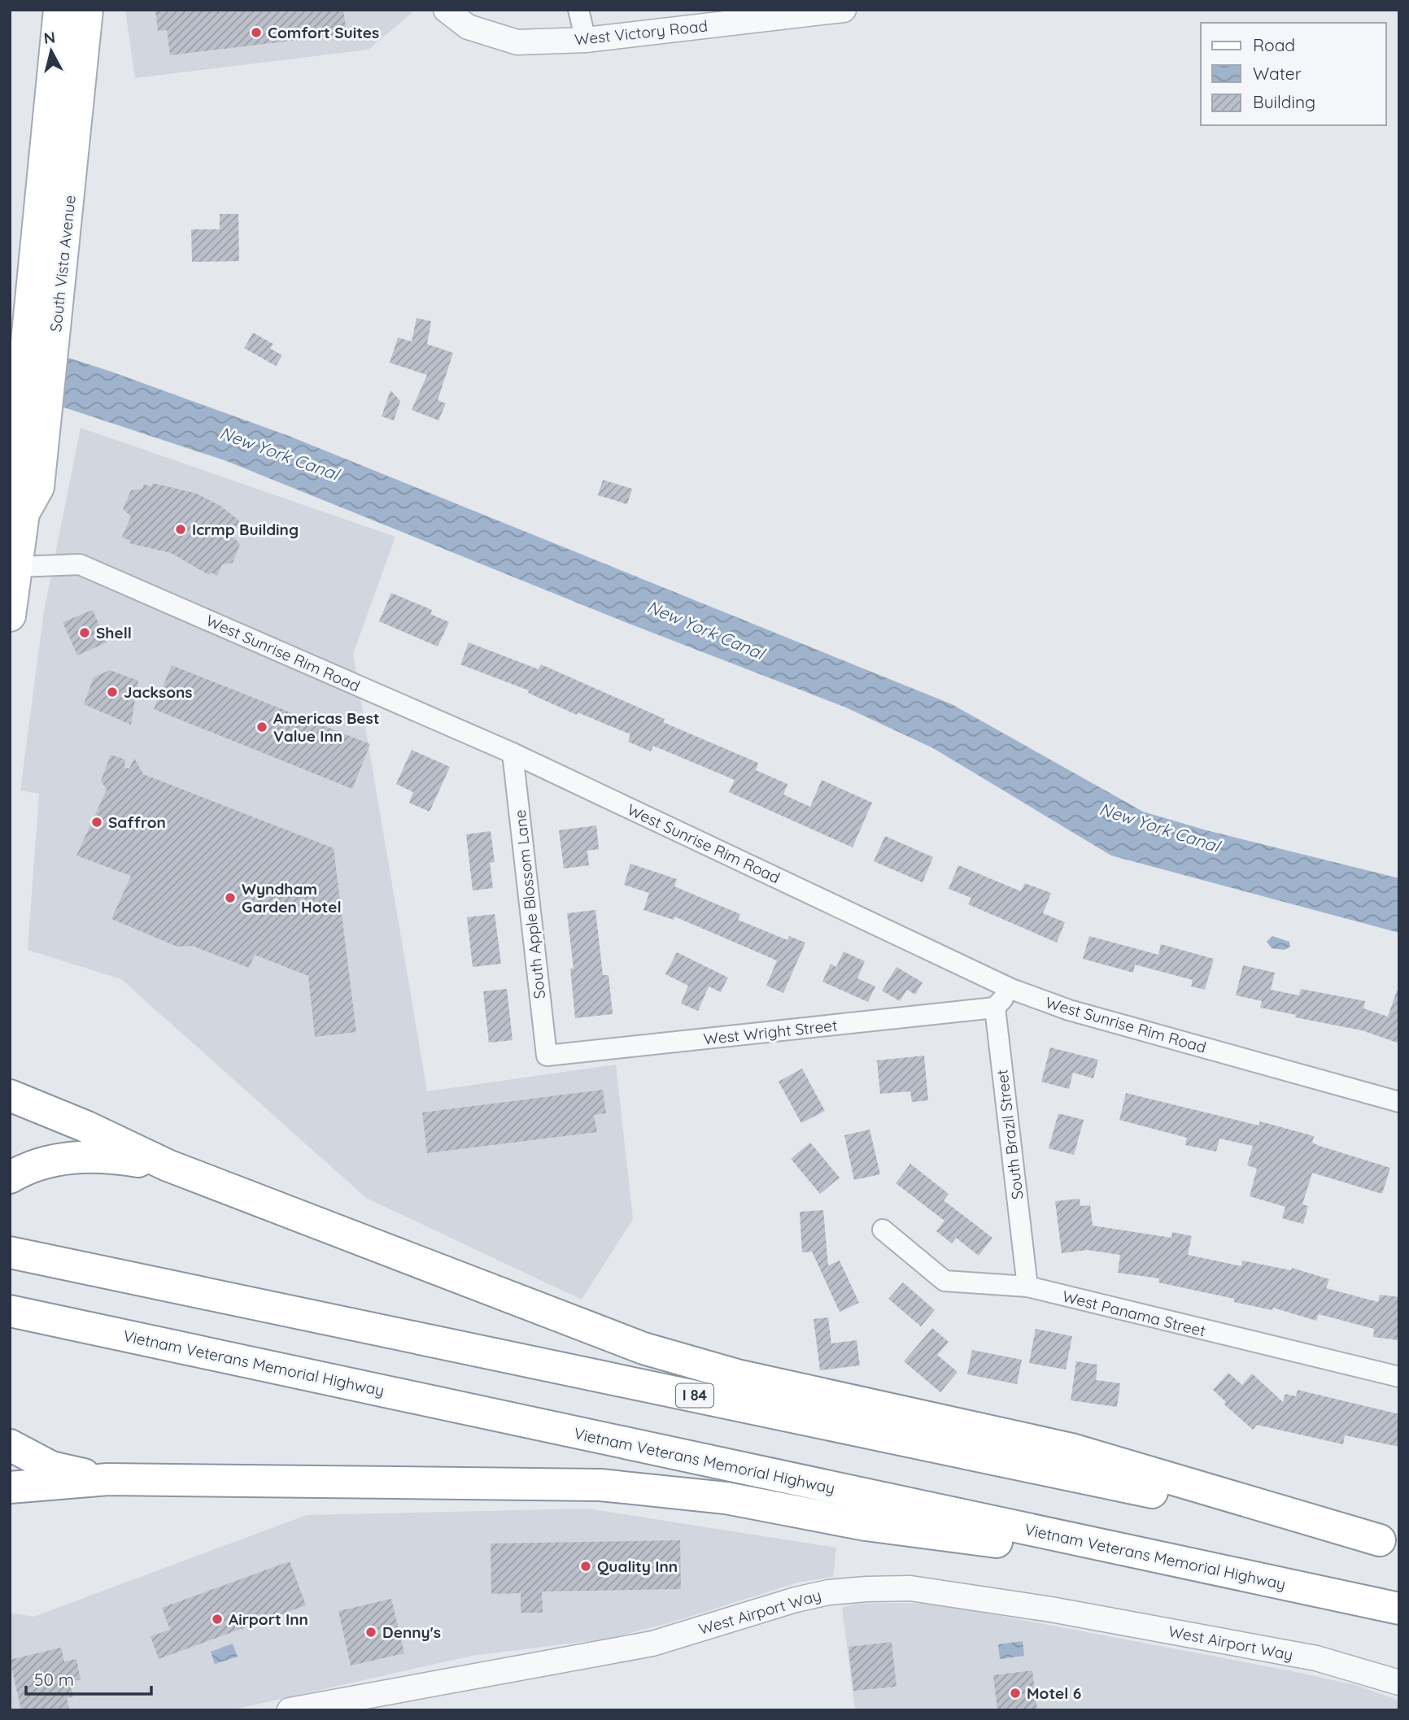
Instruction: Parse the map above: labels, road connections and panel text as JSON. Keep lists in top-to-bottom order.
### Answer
{
  "streets": {
    "main road": ["South Vista Avenue", "Vietnam Veterans Memorial Highway", "I 84"],
    "street": [
      "West Victory Road",
      "West Sunrise Rim Road",
      "South Apple Blossom Lane",
      "West Wright Street",
      "South Brazil Street",
      "West Panama Street",
      "West Airport Way"
    ]
  },
  "crossings": [
    ["South Vista Avenue", "West Sunrise Rim Road"],
    ["West Sunrise Rim Road", "South Apple Blossom Lane"],
    ["South Apple Blossom Lane", "West Wright Street"],
    ["West Wright Street", "South Brazil Street"],
    ["South Brazil Street", "West Panama Street"]
  ],
  "water": ["New York Canal"],
  "places": [
    "Comfort Suites",
    "Icrmp Building",
    "Shell",
    "Jacksons",
    "Americas Best Value Inn",
    "Saffron",
    "Wyndham Garden Hotel",
    "Quality Inn",
    "Airport Inn",
    "Denny's",
    "Motel 6"
  ],
  "legend": ["Road", "Water", "Building"],
  "scale_bar": "50 m",
  "north": "top"
}
